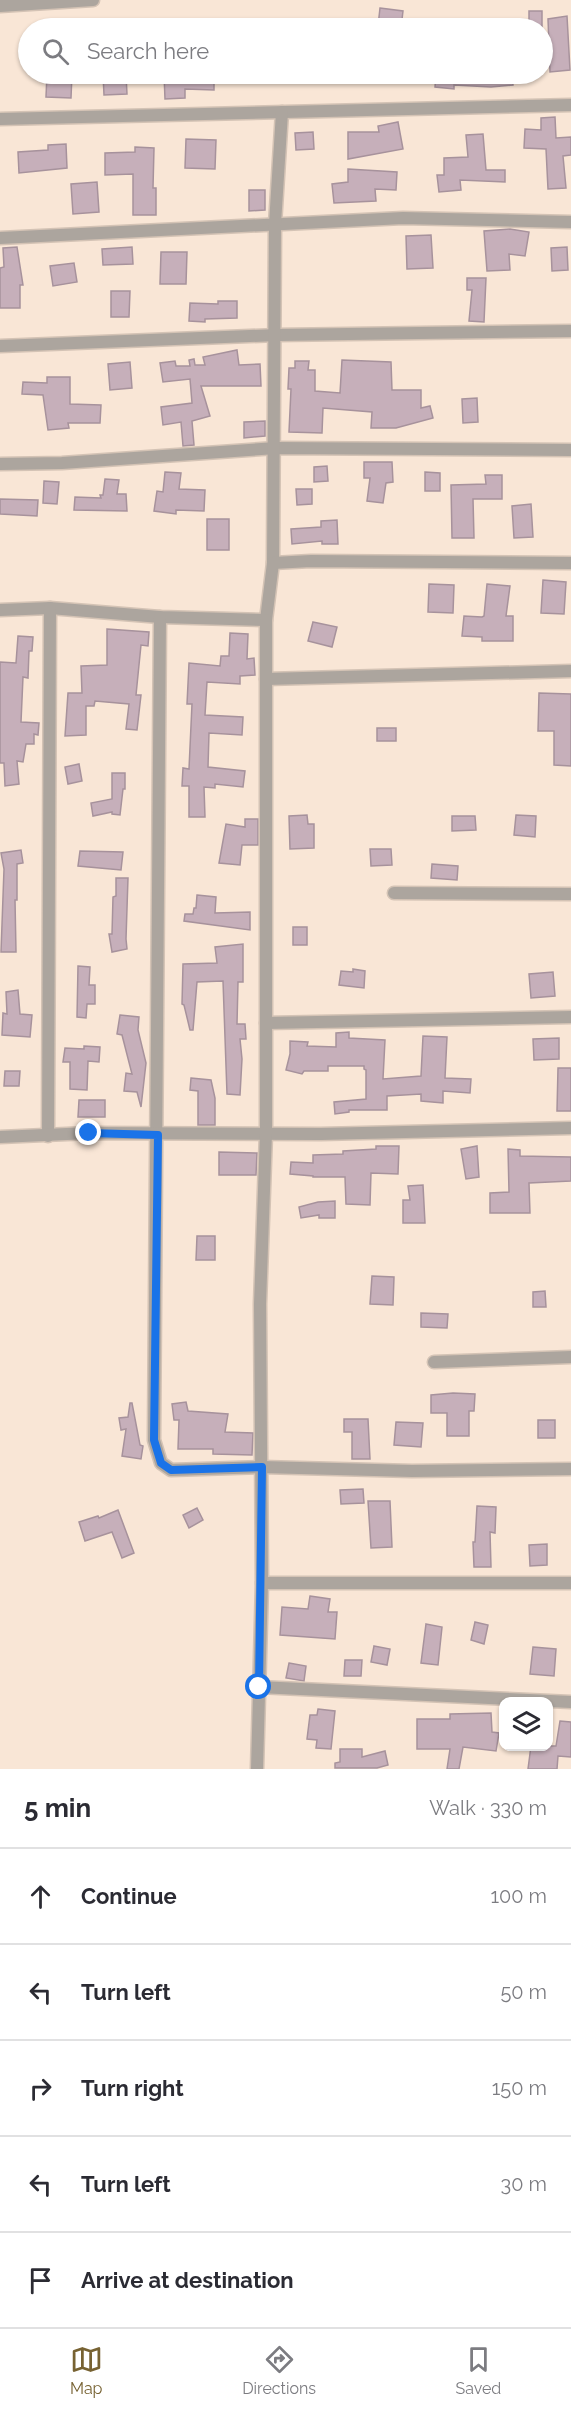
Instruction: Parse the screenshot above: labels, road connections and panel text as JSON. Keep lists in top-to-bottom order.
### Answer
{
  "page": {
    "search": "Search here",
    "heading": ["5 min", "Walk · 330 m"],
    "list": [
      ["Continue", "100 m"],
      ["Turn left", "50 m"],
      ["Turn right", "150 m"],
      ["Turn left", "30 m"],
      "Arrive at destination"
    ],
    "nav": ["Map", "Directions", "Saved"]
  }
}
